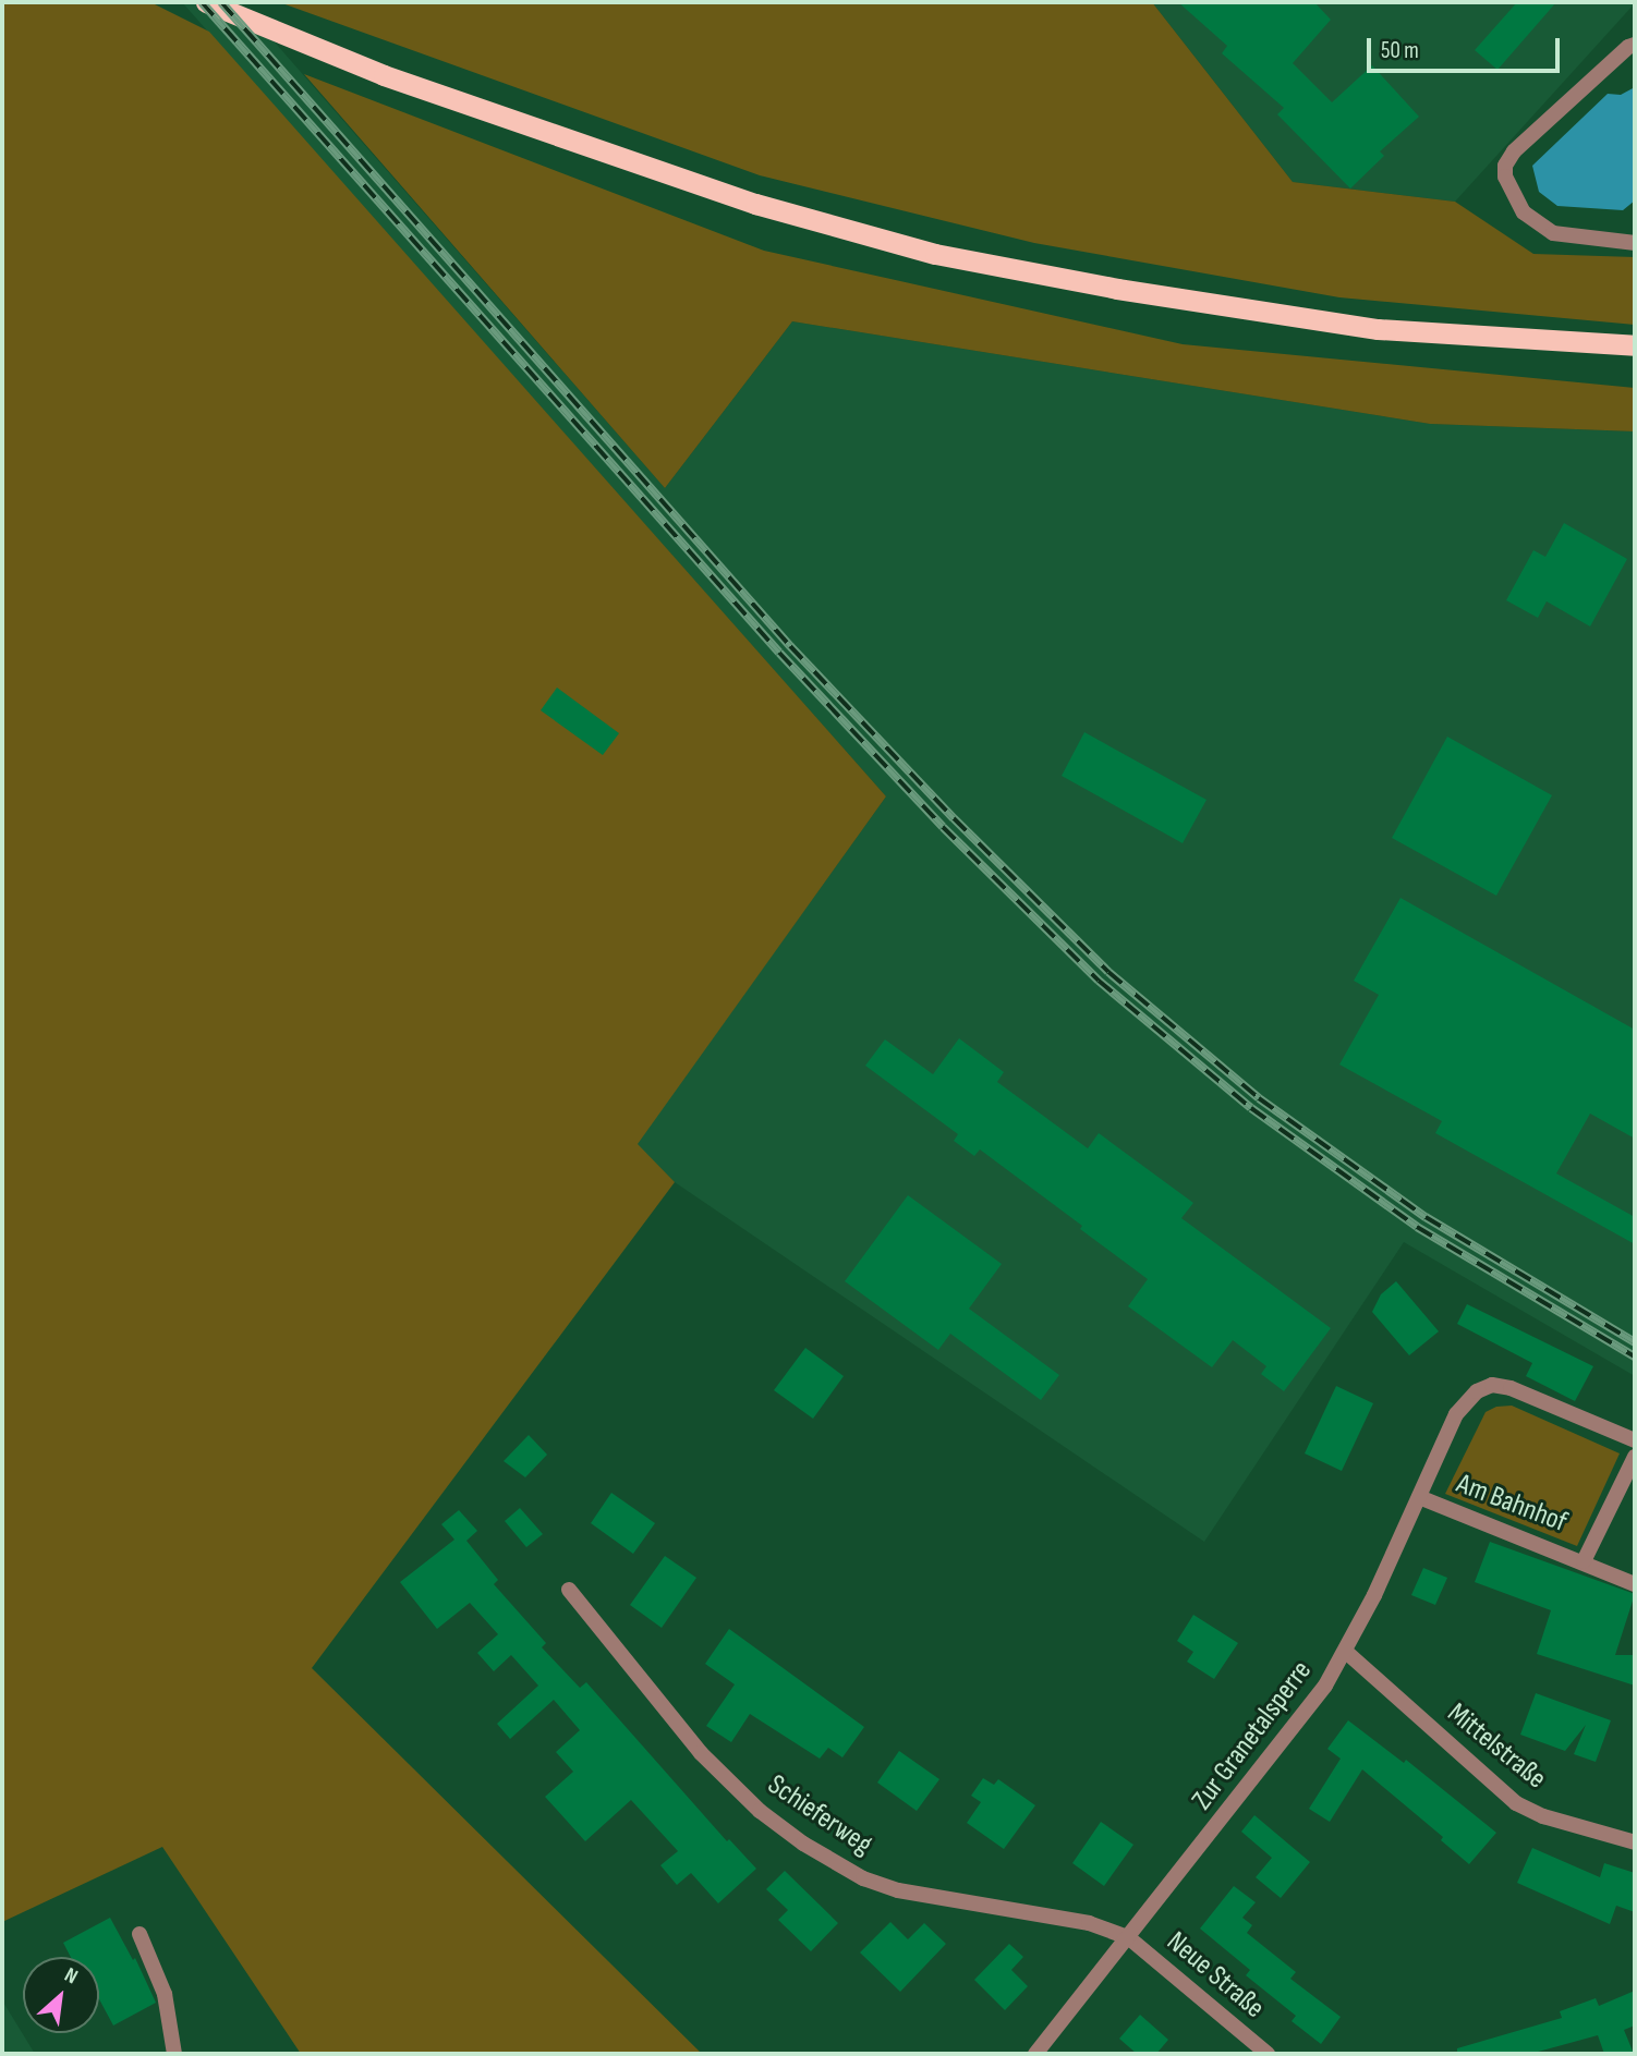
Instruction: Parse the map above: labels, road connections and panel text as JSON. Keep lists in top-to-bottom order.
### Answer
{
  "streets": {
    "street": [
      "Am Bahnhof",
      "Zur Granetalsperre",
      "Mittelstraße",
      "Schieferweg",
      "Neue Straße"
    ]
  },
  "crossings": [
    ["Am Bahnhof", "Zur Granetalsperre"],
    ["Zur Granetalsperre", "Mittelstraße"],
    ["Zur Granetalsperre", "Schieferweg"],
    ["Zur Granetalsperre", "Neue Straße"],
    ["Schieferweg", "Neue Straße"]
  ],
  "scale_bar": "50 m",
  "north": "top right"
}
